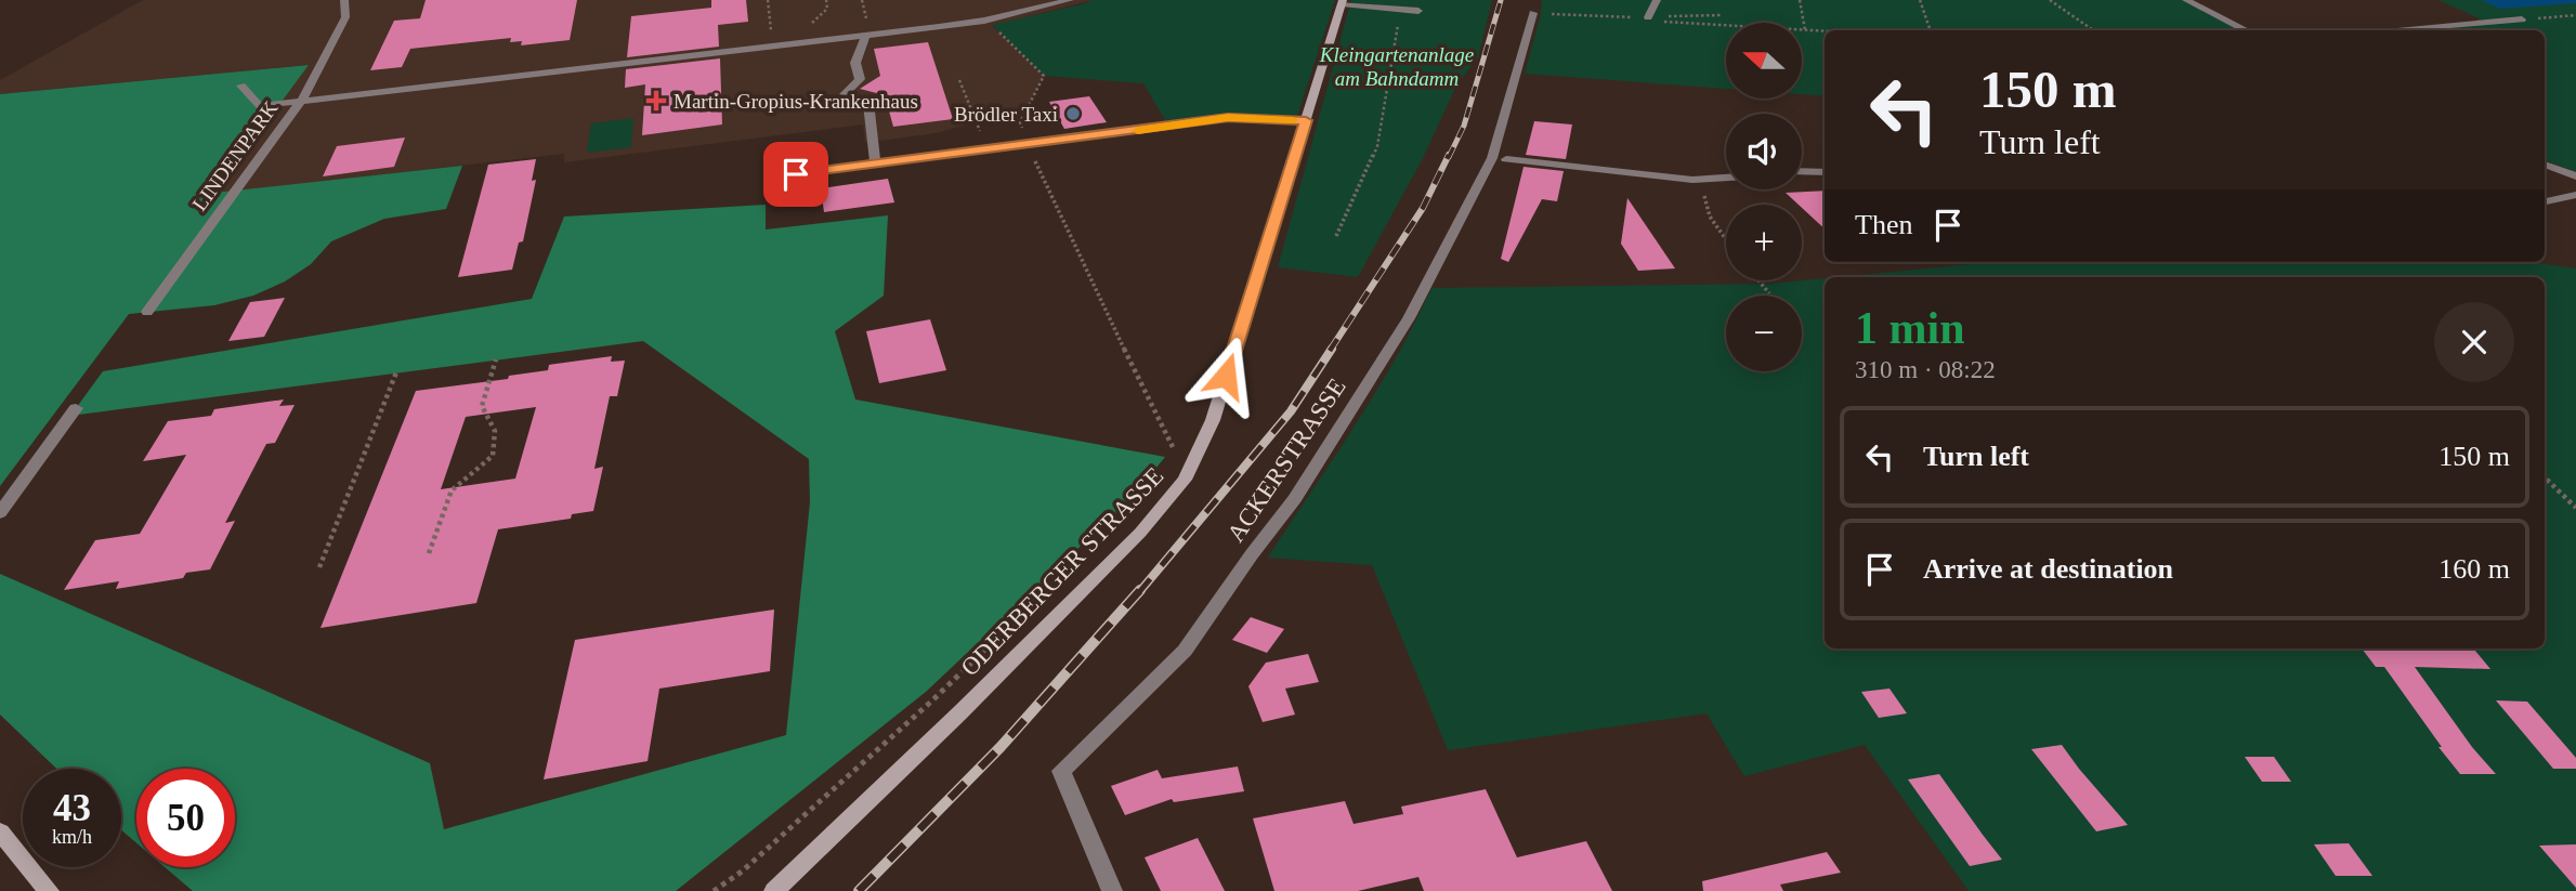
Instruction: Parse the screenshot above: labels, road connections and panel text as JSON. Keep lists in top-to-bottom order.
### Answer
{
  "streets": {
    "main road": ["ODERBERGER STRASSE"],
    "street": ["LINDENPARK", "ACKERSTRASSE"]
  },
  "parks": ["Kleingartenanlage am Bahndamm"],
  "places": {
    "health": ["Martin-Gropius-Krankenhaus"],
    "other": ["Brödler Taxi"]
  },
  "north": "left",
  "page": {
    "map_buttons": ["+", "−"],
    "turn": ["150 m", "Turn left"],
    "then": "Then",
    "heading": ["1 min", "310 m · 08:22"],
    "list": [
      {
        "name": "Turn left",
        "value": "150 m"
      },
      {
        "name": "Arrive at destination",
        "value": "160 m"
      }
    ],
    "speed": "43 km/h",
    "limit": "50"
  }
}
